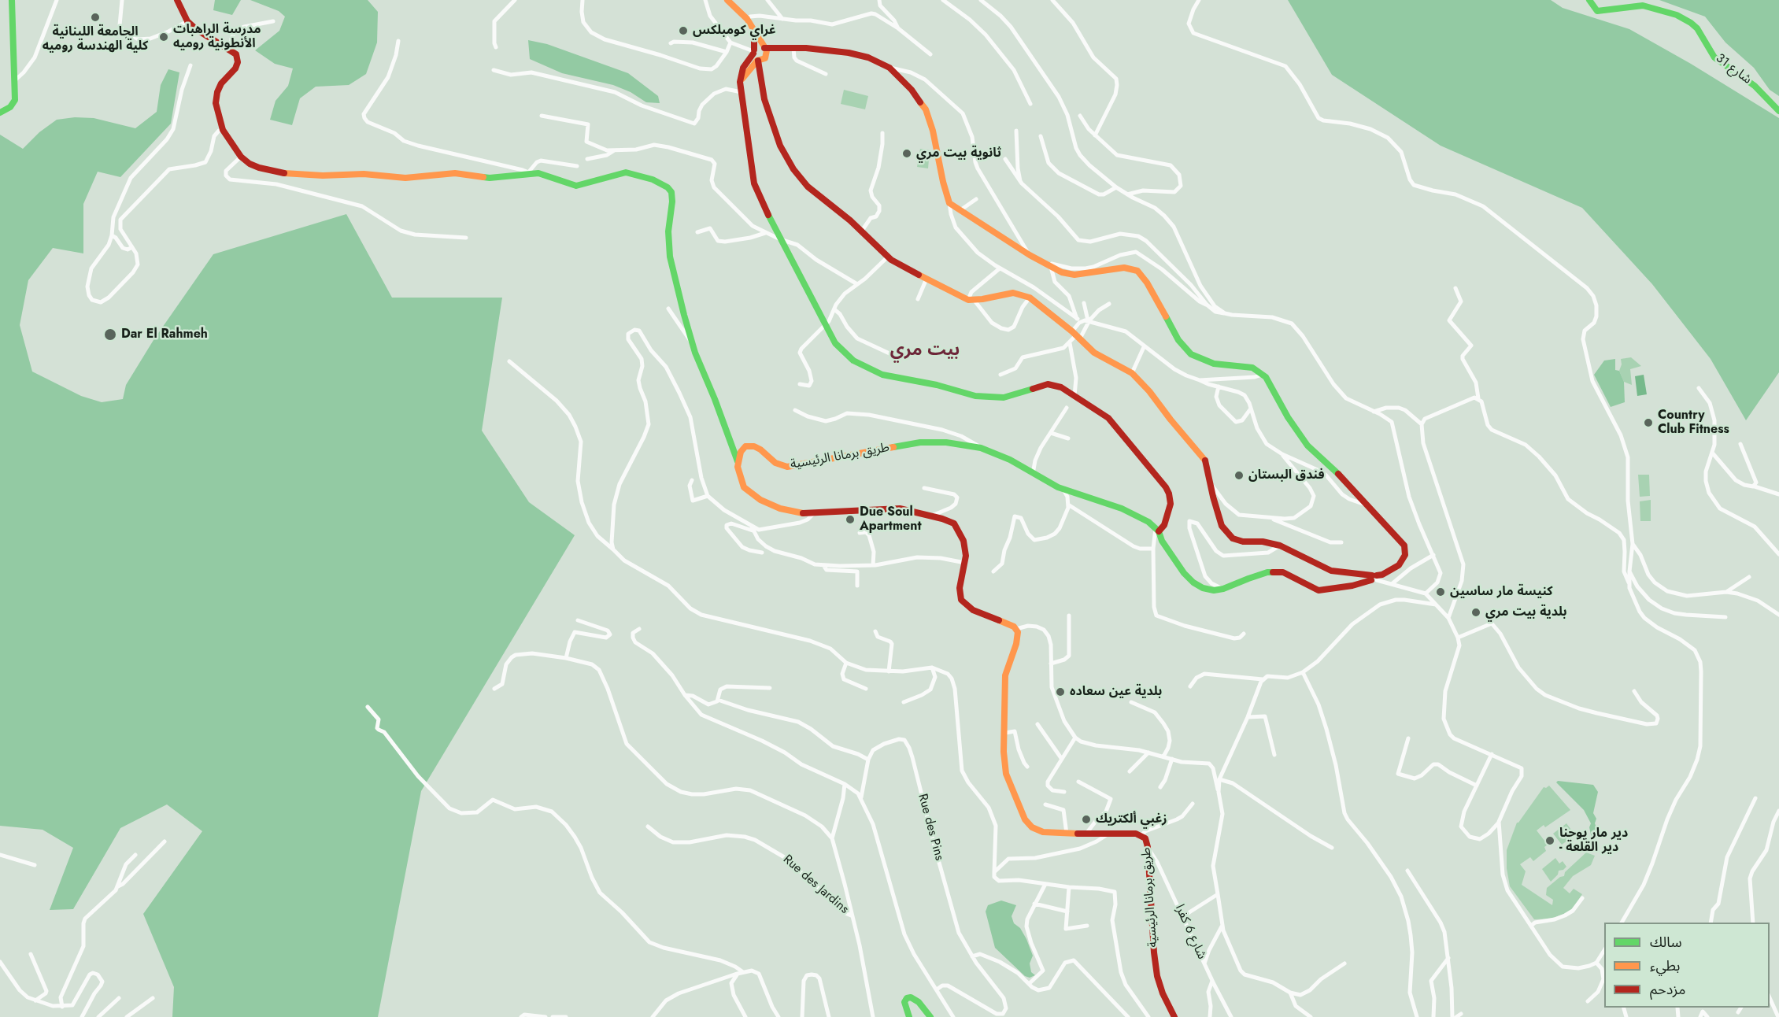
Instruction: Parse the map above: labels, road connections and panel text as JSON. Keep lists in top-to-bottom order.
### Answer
{
  "streets": {
    "street": [
      "شارع 31",
      "طريق برمانا الرئيسية",
      "Rue des Pins",
      "Rue des Jardins",
      "شارع 6 كفرا"
    ]
  },
  "crossings": [
    ["طريق برمانا الرئيسية", "شارع 6 كفرا"]
  ],
  "districts": ["بيت مري"],
  "places": [
    "الجامعة اللبنانية كلية الهندسة روميه",
    "غراي كومبلكس",
    "مدرسة الراهبات الأنطونية روميه",
    "ثانوية بيت مري",
    "Dar El Rahmeh",
    "Country Club Fitness",
    "فندق البستان",
    "Due Soul Apartment",
    "كنيسة مار ساسين",
    "بلدية بيت مري",
    "بلدية عين سعاده",
    "زغبي ألكتريك",
    "دير مار يوحنا - دير القلعة"
  ],
  "legend": ["سالك", "بطيء", "مزدحم"]
}
